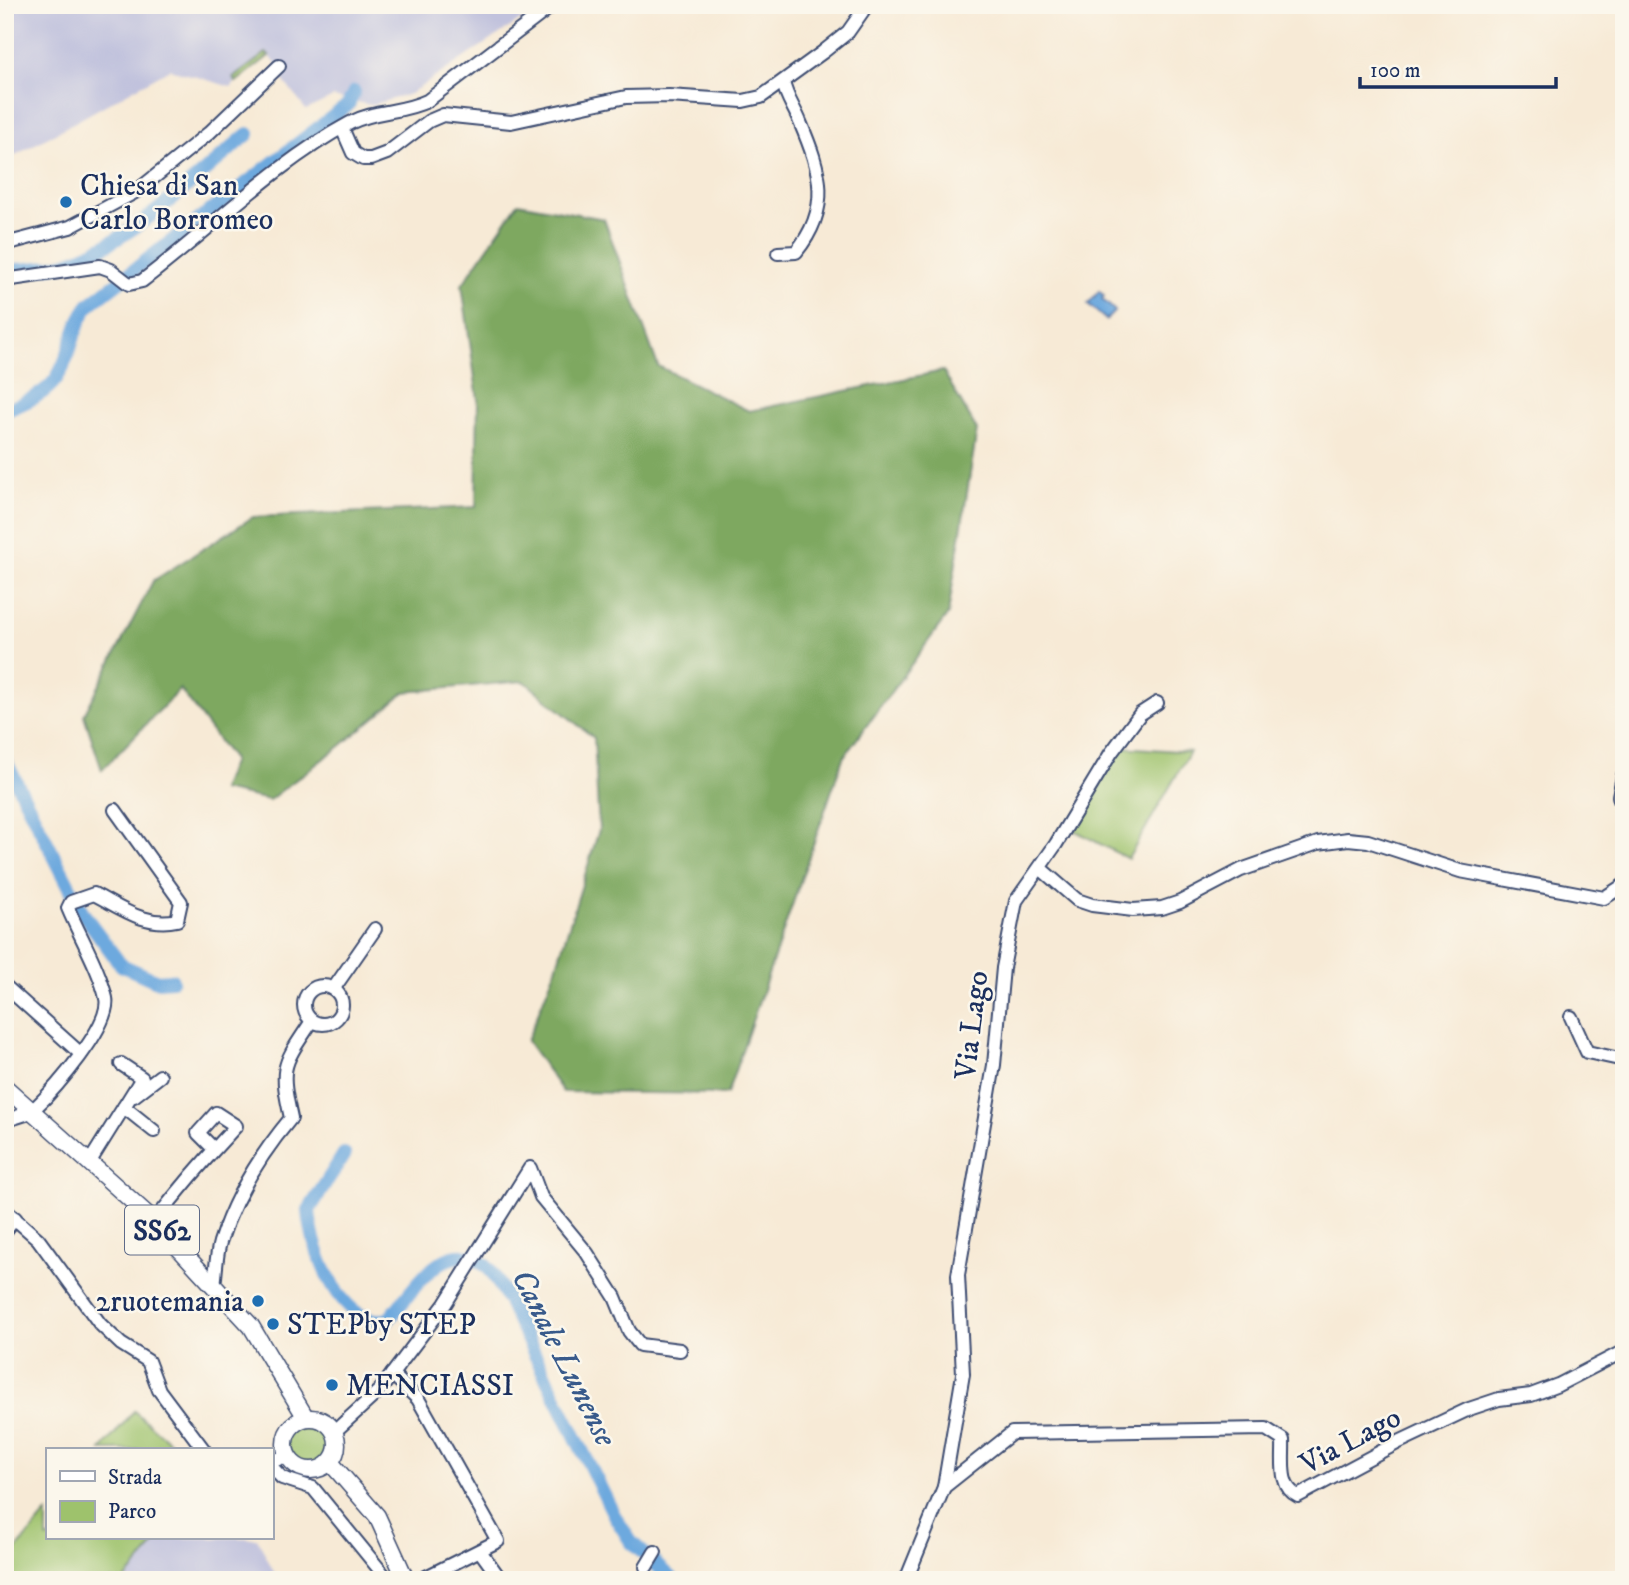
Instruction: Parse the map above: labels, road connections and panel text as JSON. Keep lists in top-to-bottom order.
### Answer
{
  "streets": {
    "main road": ["SS62"],
    "street": ["Via Lago"]
  },
  "water": ["Canale Lunense"],
  "places": [
    "Chiesa di San Carlo Borromeo",
    "2ruotemania",
    "STEPby STEP",
    "MENCIASSI"
  ],
  "legend": ["Strada", "Parco"],
  "scale_bar": "100 m"
}
